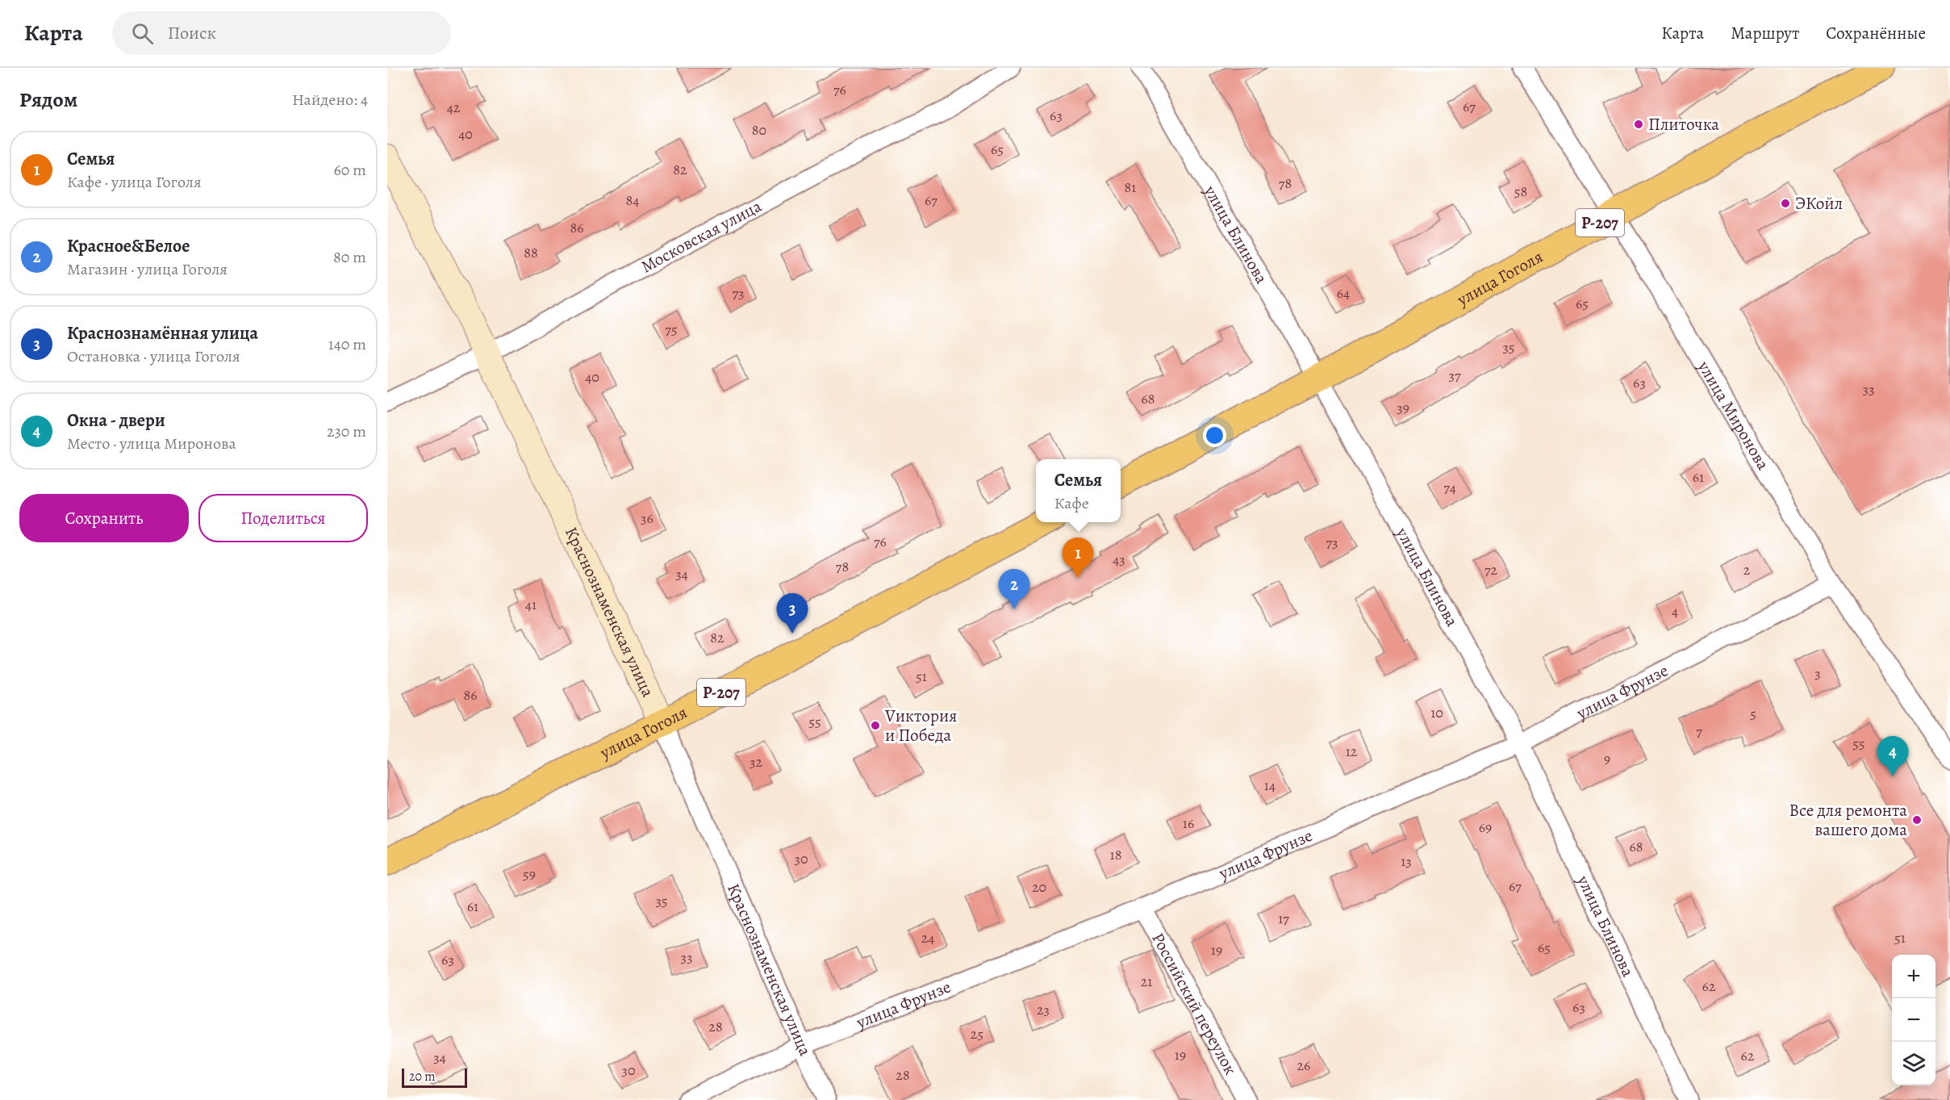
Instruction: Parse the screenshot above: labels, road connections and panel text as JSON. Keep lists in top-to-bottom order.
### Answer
{
  "streets": {
    "main road": ["Р-207", "улица Гоголя"],
    "street": [
      "улица Блинова",
      "Московская улица",
      "улица Миронова",
      "Краснознаменская улица",
      "улица Фрунзе",
      "Российский переулок"
    ]
  },
  "crossings": [
    ["улица Блинова", "улица Гоголя"],
    ["улица Блинова", "улица Фрунзе"],
    ["Московская улица", "Краснознаменская улица"],
    ["улица Гоголя", "улица Миронова"],
    ["улица Гоголя", "Краснознаменская улица"],
    ["улица Миронова", "улица Фрунзе"],
    ["Краснознаменская улица", "улица Фрунзе"],
    ["улица Фрунзе", "Российский переулок"]
  ],
  "places": [
    "Плиточка",
    "ЭКойл",
    "Vиктория и Победа",
    "Все для ремонта вашего дома"
  ],
  "house_numbers": [
    "76",
    "67",
    "42",
    "63",
    "80",
    "40",
    "65",
    "82",
    "78",
    "81",
    "58",
    "84",
    "67",
    "86",
    "88",
    "73",
    "64",
    "65",
    "75",
    "35",
    "37",
    "40",
    "63",
    "33",
    "68",
    "39",
    "61",
    "74",
    "36",
    "76",
    "73",
    "43",
    "78",
    "72",
    "2",
    "34",
    "41",
    "4",
    "82",
    "3",
    "51",
    "86",
    "10",
    "5",
    "55",
    "7",
    "55",
    "12",
    "9",
    "32",
    "14",
    "16",
    "69",
    "68",
    "18",
    "30",
    "13",
    "59",
    "67",
    "20",
    "35",
    "61",
    "17",
    "24",
    "51",
    "65",
    "19",
    "33",
    "63",
    "21",
    "62",
    "63",
    "23",
    "28",
    "25",
    "19",
    "62",
    "34",
    "26",
    "30",
    "28"
  ],
  "scale_bar": "20 m",
  "page": {
    "header": "Карта",
    "search": "Поиск",
    "nav": ["Карта", "Маршрут", "Сохранённые"],
    "heading": ["Рядом", "Найдено: 4"],
    "list": [
      {
        "mark": "1",
        "name": "Семья",
        "note": "Кафе · улица Гоголя",
        "value": "60 m"
      },
      {
        "mark": "2",
        "name": "Красное&Белое",
        "note": "Магазин · улица Гоголя",
        "value": "80 m"
      },
      {
        "mark": "3",
        "name": "Краснознамённая улица",
        "note": "Остановка · улица Гоголя",
        "value": "140 m"
      },
      {
        "mark": "4",
        "name": "Окна - двери",
        "note": "Место · улица Миронова",
        "value": "230 m"
      }
    ],
    "popup": ["Семья", "Кафе"],
    "buttons": ["Сохранить", "Поделиться"],
    "pins": [
      "1",
      "2",
      "3",
      "4"
    ],
    "map_buttons": ["+", "−"],
    "scale": "20 m"
  }
}
